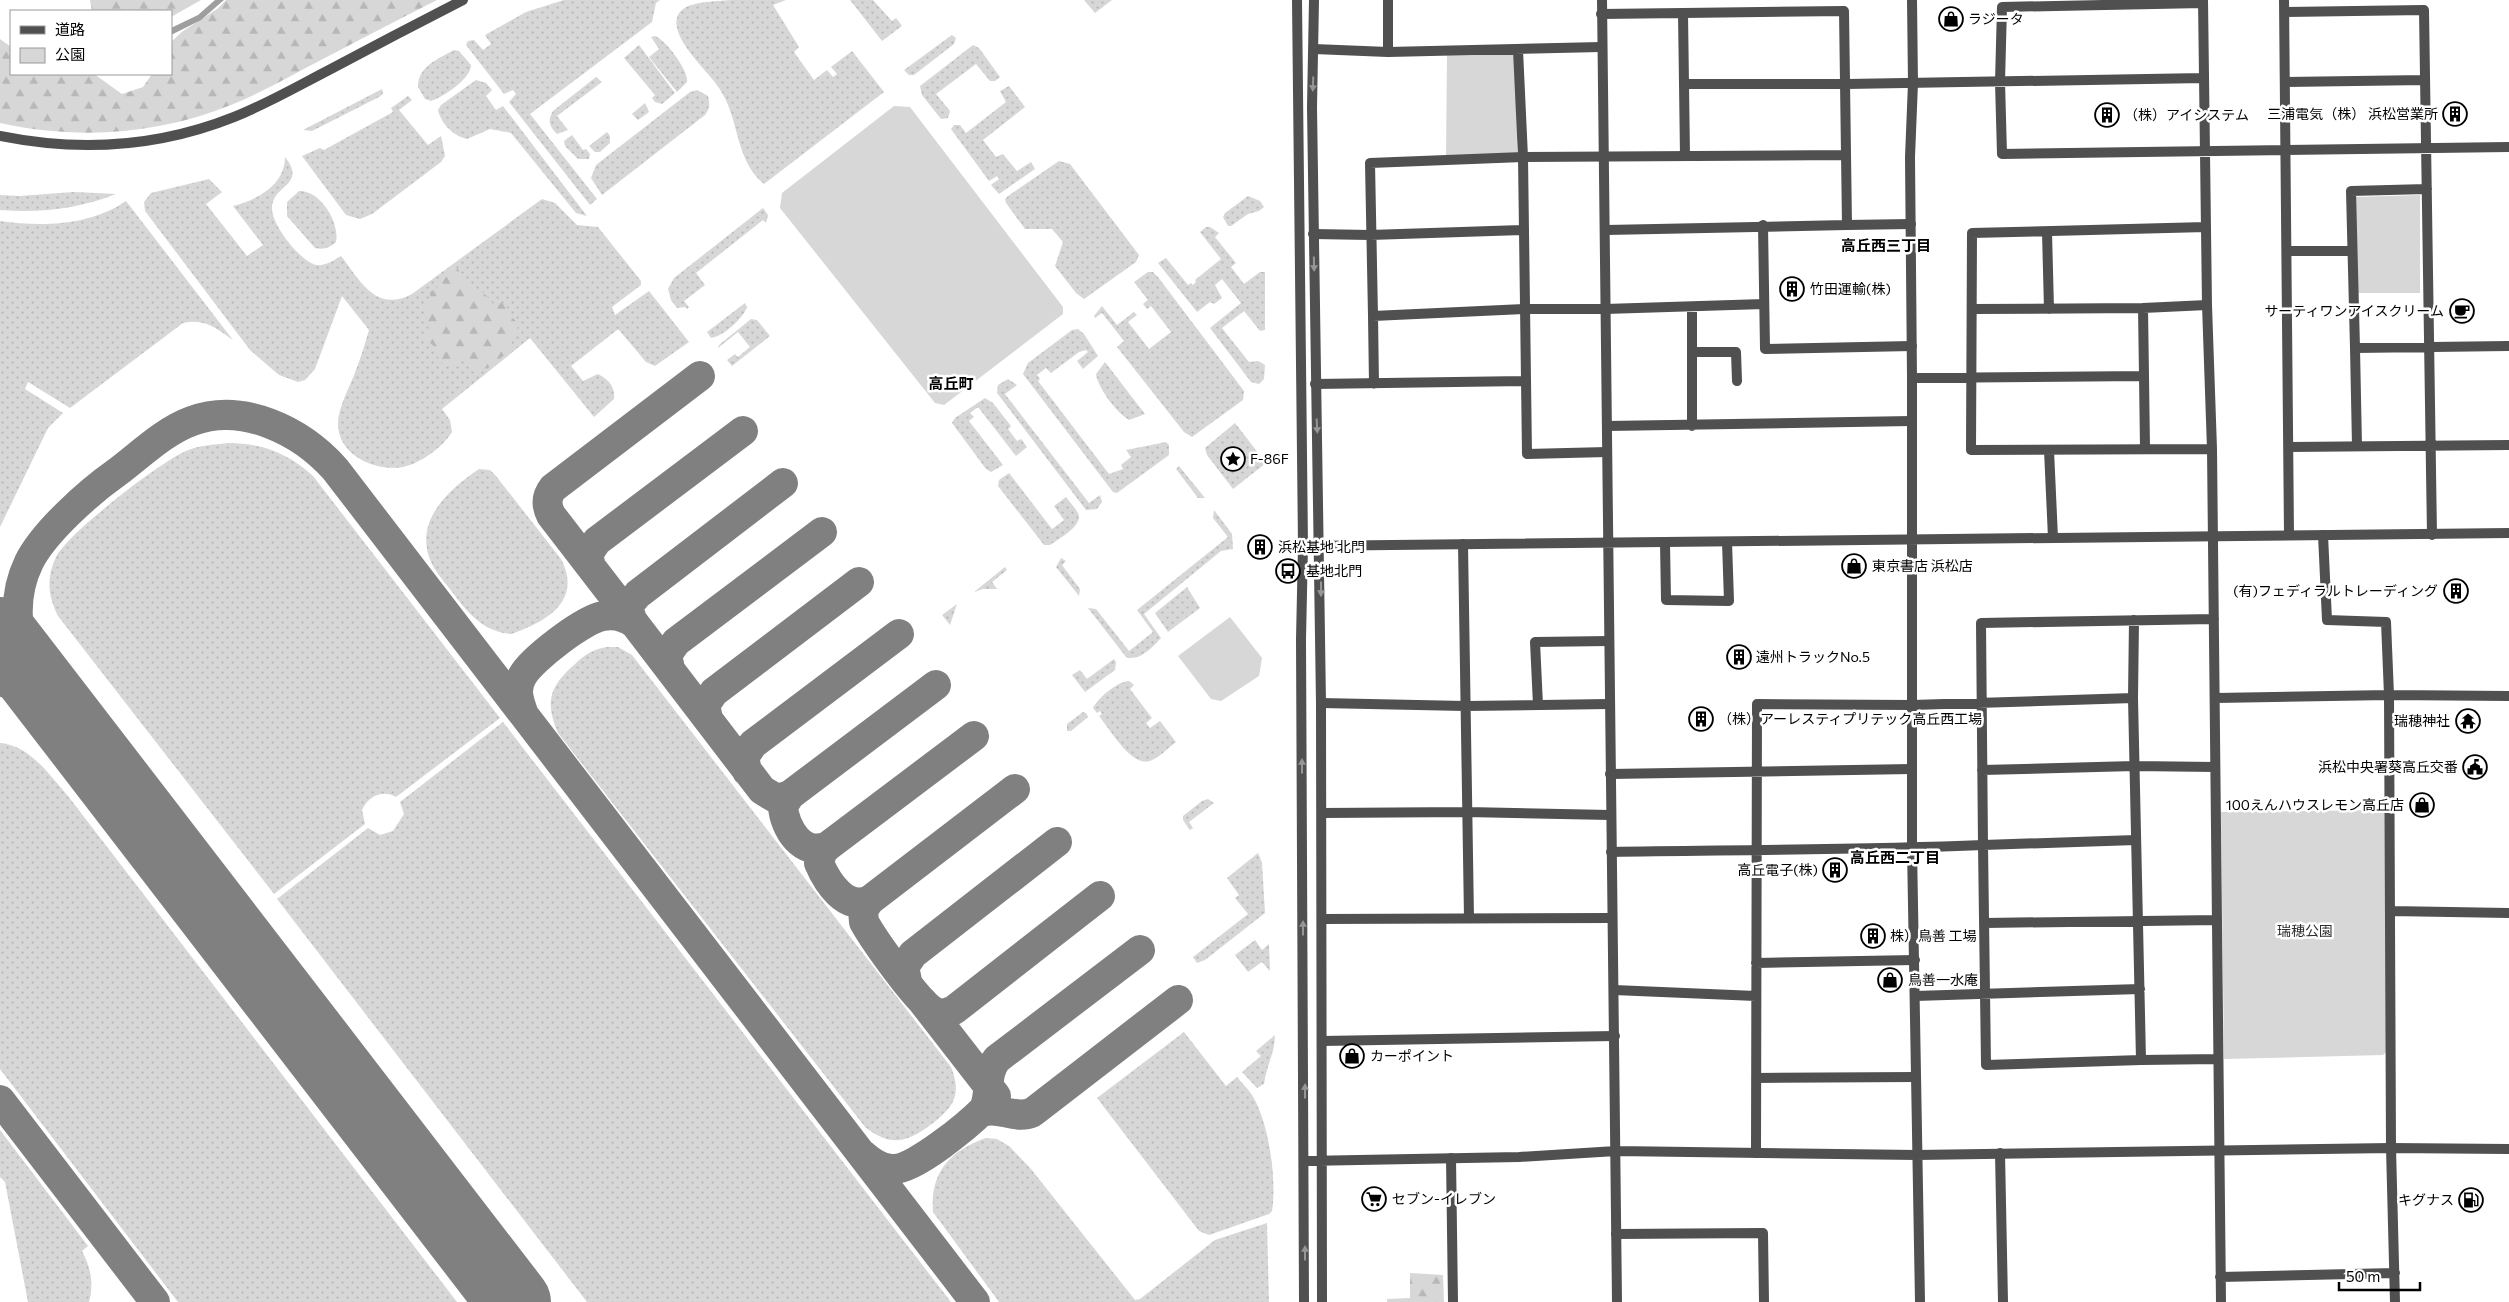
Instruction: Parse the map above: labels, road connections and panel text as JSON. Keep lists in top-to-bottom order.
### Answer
{
  "districts": ["高丘西三丁目", "高丘町", "高丘西二丁目"],
  "parks": ["瑞穂公園"],
  "places": {
    "shop": [
      "ラジータ",
      "東京書店 浜松店",
      "100えんハウスレモン高丘店",
      "鳥善一水庵",
      "カーポイント"
    ],
    "building": [
      "三浦電気（株） 浜松営業所",
      "（株）アイシステム",
      "竹田運輸(株)",
      "浜松基地 北門",
      "(有)フェディラルトレーディング",
      "遠州トラックNo.5",
      "（株）アーレスティプリテック高丘西工場",
      "高丘電子(株)",
      "株）鳥善 工場"
    ],
    "cafe": ["サーティワンアイスクリーム"],
    "place": ["F-86F"],
    "bus stop": ["基地北門"],
    "temple": ["瑞穂神社"],
    "public building": ["浜松中央署葵高丘交番"],
    "supermarket": ["セブン-イレブン"],
    "fuel station": ["キグナス"]
  },
  "legend": ["道路", "公園"],
  "scale_bar": "50 m"
}
